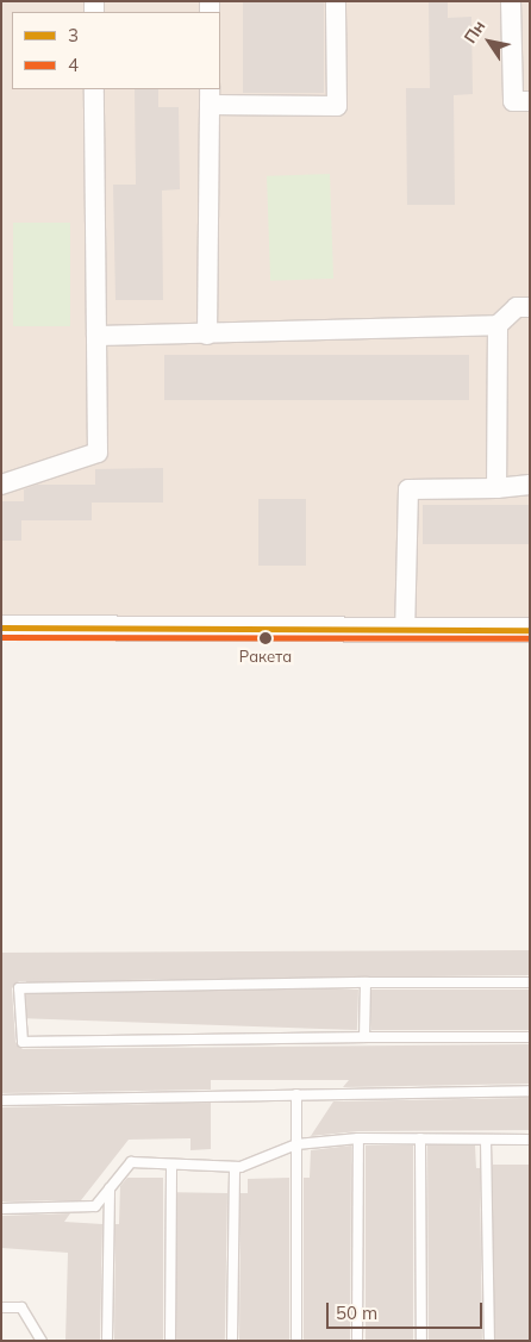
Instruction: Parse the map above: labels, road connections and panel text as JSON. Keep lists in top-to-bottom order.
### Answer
{
  "places": ["Ракета"],
  "lines": ["transit line 3", "transit line 4"],
  "legend": ["3", "4"],
  "scale_bar": "50 m",
  "north": "top left"
}
